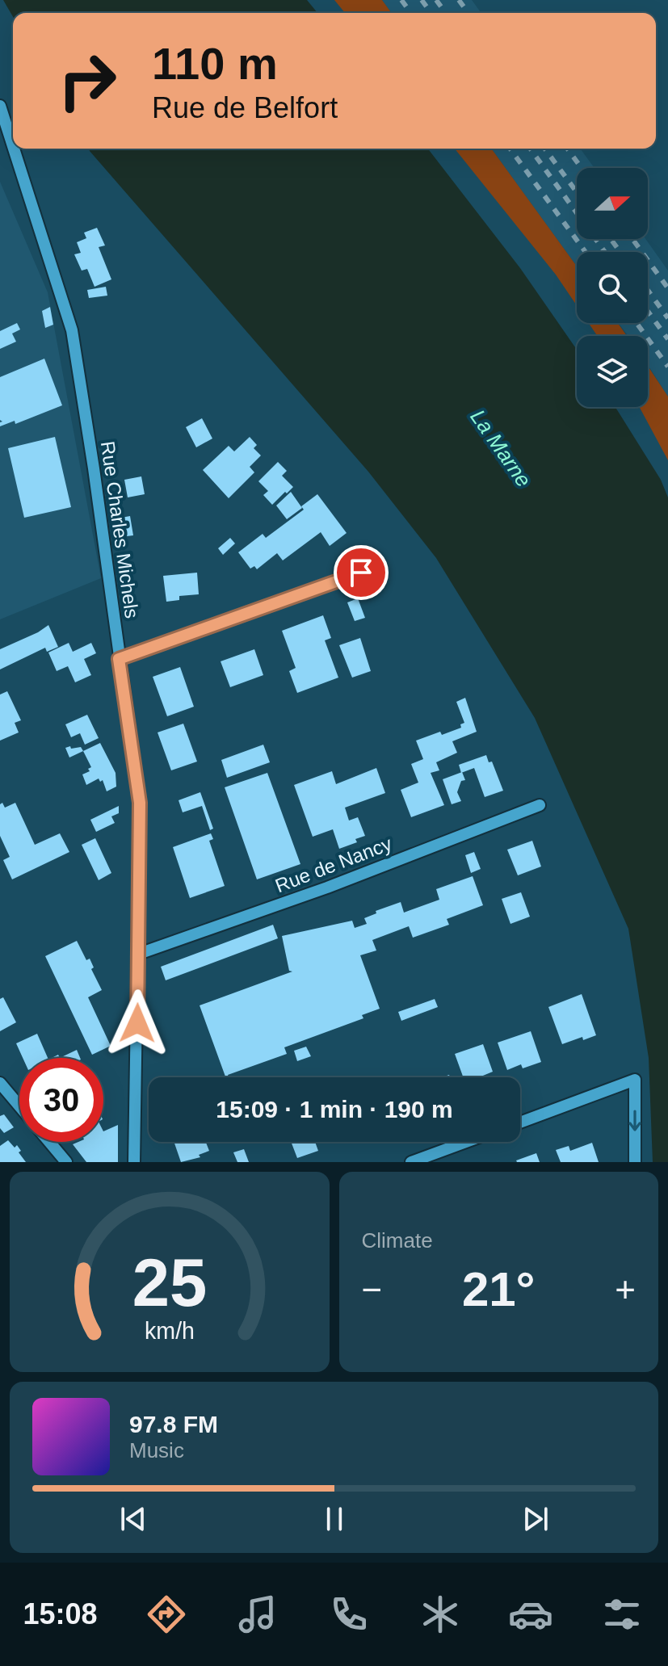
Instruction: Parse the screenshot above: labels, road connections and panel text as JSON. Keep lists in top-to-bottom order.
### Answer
{
  "streets": {
    "street": ["Rue Charles Michels", "Rue de Nancy"]
  },
  "crossings": [
    ["Rue Charles Michels", "Rue de Nancy"]
  ],
  "water": ["La Marne"],
  "north": "right",
  "page": {
    "turn": ["110 m", "Rue de Belfort"],
    "limit": "30",
    "trip": "15:09 · 1 min · 190 m",
    "tile": "Climate",
    "heat": ["−", "21°", "+"],
    "song": ["97.8 FM", "Music"],
    "tabs": "15:08",
    "gauge": ["25", "km/h"]
  }
}
